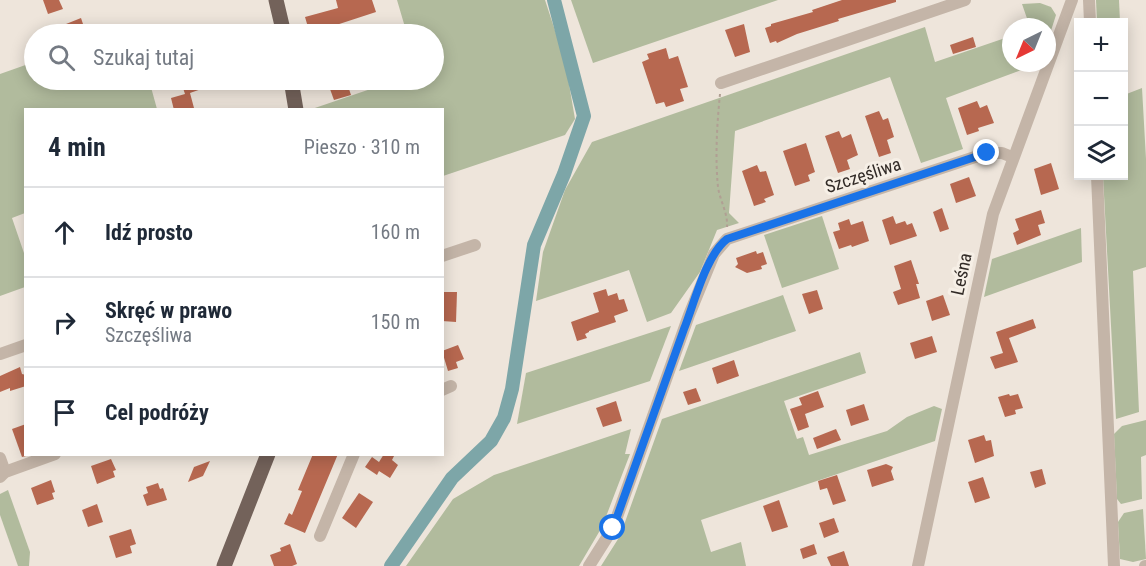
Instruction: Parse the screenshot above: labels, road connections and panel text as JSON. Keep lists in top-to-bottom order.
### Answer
{
  "streets": {
    "street": ["Szczęśliwa", "Leśna"]
  },
  "crossings": [
    ["Szczęśliwa", "Leśna"]
  ],
  "north": "bottom left",
  "page": {
    "map_buttons": ["+", "−"],
    "search": "Szukaj tutaj",
    "heading": ["4 min", "Pieszo · 310 m"],
    "list": [
      ["Idź prosto", "160 m"],
      ["Skręć w prawo", "Szczęśliwa", "150 m"],
      "Cel podróży"
    ]
  }
}
